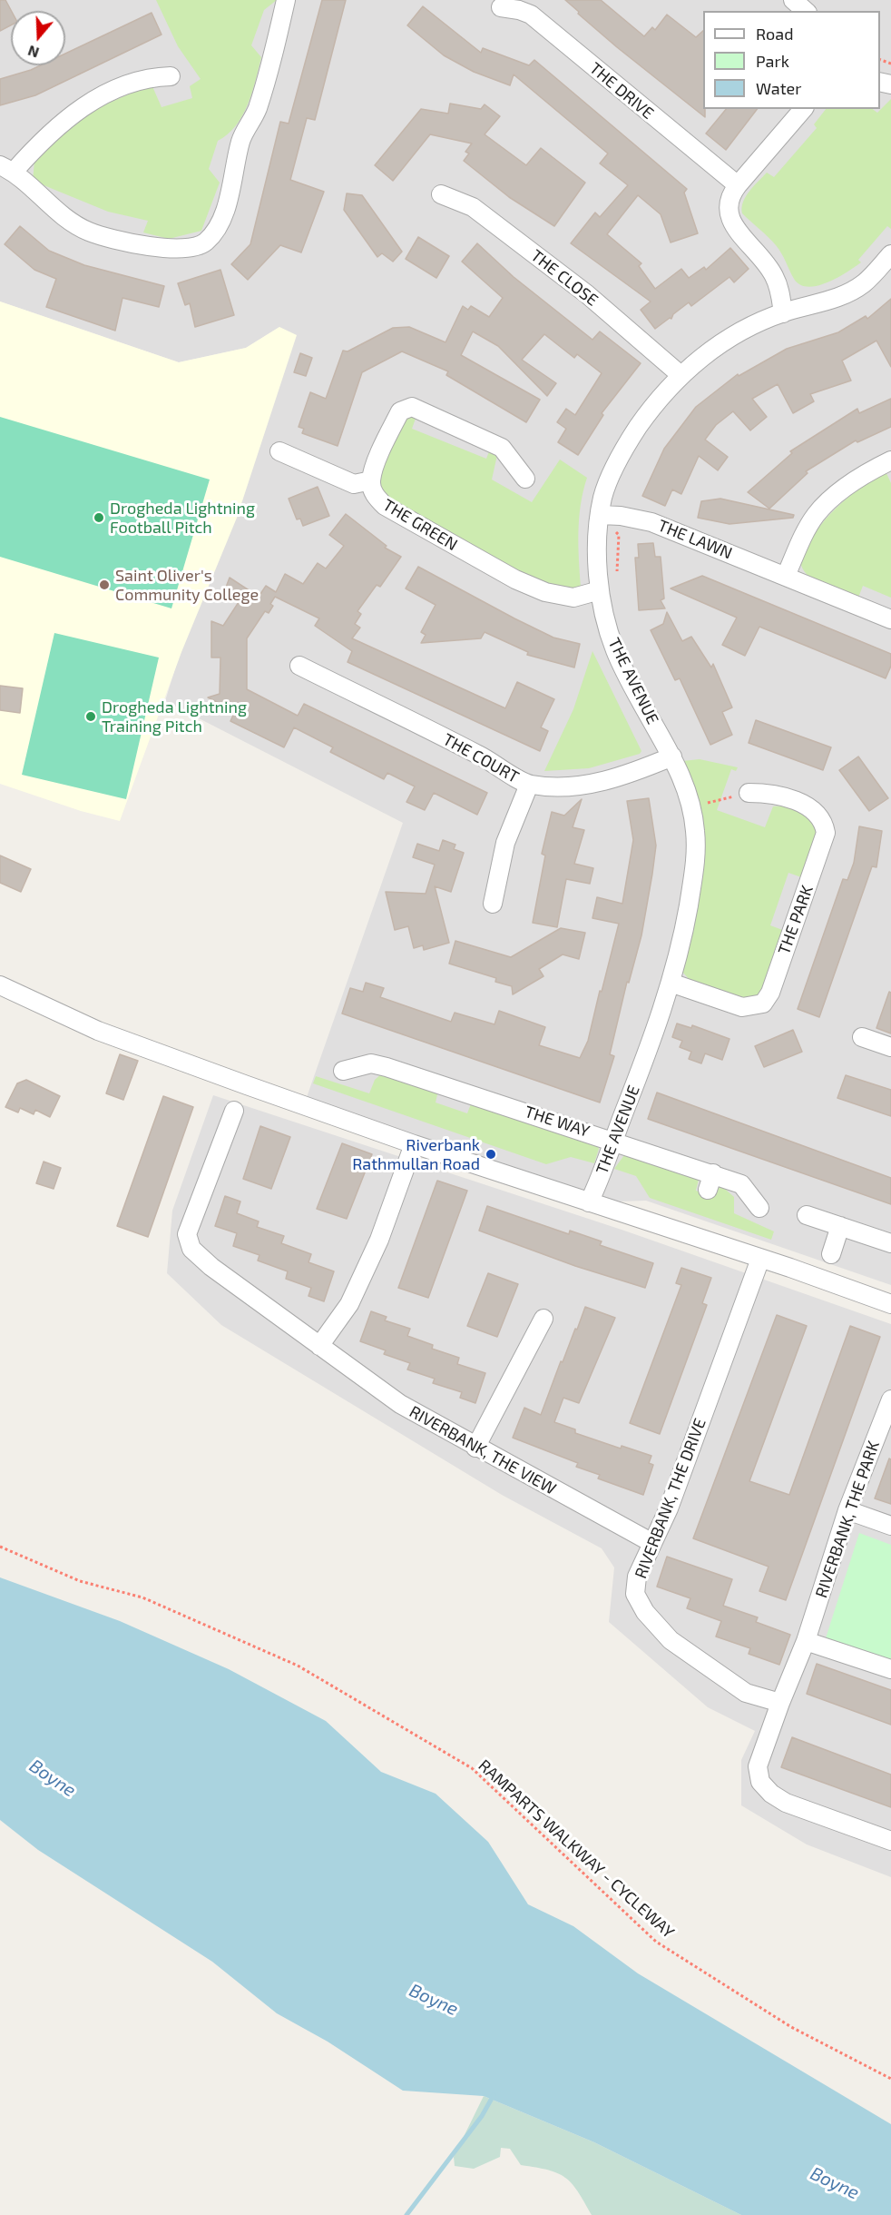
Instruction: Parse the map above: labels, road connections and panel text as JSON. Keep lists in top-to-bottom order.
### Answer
{
  "streets": {
    "street": [
      "THE DRIVE",
      "THE CLOSE",
      "THE GREEN",
      "THE LAWN",
      "THE AVENUE",
      "THE COURT",
      "THE PARK",
      "THE WAY",
      "RIVERBANK, THE VIEW",
      "RIVERBANK, THE DRIVE",
      "RIVERBANK, THE PARK"
    ],
    "path": ["RAMPARTS WALKWAY - CYCLEWAY"]
  },
  "crossings": [
    ["THE CLOSE", "THE AVENUE"],
    ["THE GREEN", "THE AVENUE"],
    ["THE LAWN", "THE AVENUE"],
    ["THE AVENUE", "THE COURT"],
    ["THE AVENUE", "THE PARK"],
    ["THE AVENUE", "THE WAY"],
    ["RIVERBANK, THE VIEW", "RIVERBANK, THE DRIVE"],
    ["RIVERBANK, THE DRIVE", "RIVERBANK, THE PARK"]
  ],
  "water": ["Boyne"],
  "places": [
    "Drogheda Lightning Football Pitch",
    "Saint Oliver's Community College",
    "Drogheda Lightning Training Pitch",
    "Riverbank Rathmullan Road"
  ],
  "legend": ["Road", "Park", "Water"],
  "north": "bottom"
}
